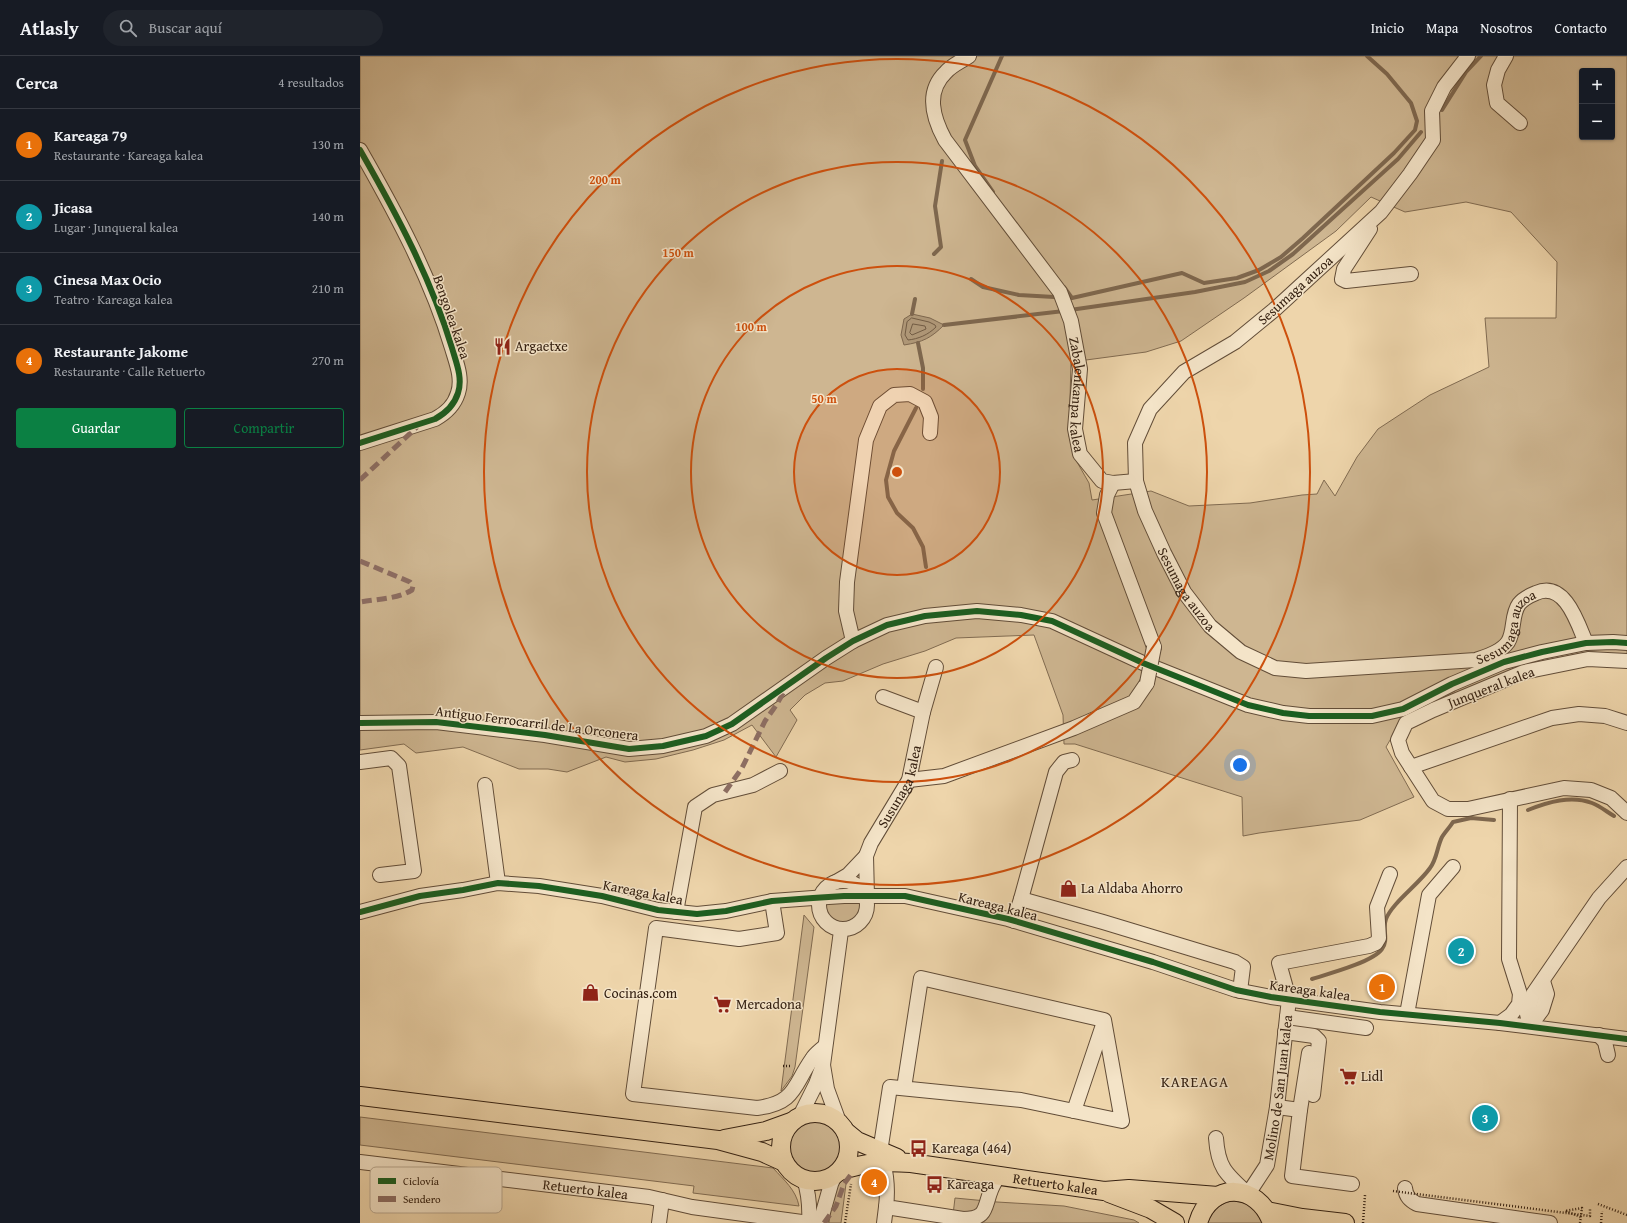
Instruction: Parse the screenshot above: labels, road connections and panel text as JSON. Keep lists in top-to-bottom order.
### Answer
{
  "streets": {
    "main road": ["Retuerto kalea"],
    "street": [
      "Sesumaga auzoa",
      "Bengolea kalea",
      "Zabalenkanpa kalea",
      "Junqueral kalea",
      "Antiguo Ferrocarril de La Orconera",
      "Susunaga kalea",
      "Kareaga kalea",
      "Molino de San Juan kalea"
    ]
  },
  "crossings": [
    ["Sesumaga auzoa", "Antiguo Ferrocarril de La Orconera"],
    ["Kareaga kalea", "Molino de San Juan kalea"]
  ],
  "districts": ["KAREAGA"],
  "places": {
    "restaurant": ["Argaetxe"],
    "shop": ["La Aldaba Ahorro", "Cocinas.com"],
    "supermarket": ["Mercadona", "Lidl"],
    "bus stop": ["Kareaga (464)", "Kareaga"]
  },
  "legend": ["Ciclovía", "Sendero"],
  "page": {
    "header": "Atlasly",
    "search": "Buscar aquí",
    "nav": [
      "Inicio",
      "Mapa",
      "Nosotros",
      "Contacto"
    ],
    "heading": ["Cerca", "4 resultados"],
    "map_buttons": ["+", "−"],
    "list": [
      {
        "mark": "1",
        "name": "Kareaga 79",
        "note": "Restaurante · Kareaga kalea",
        "value": "130 m"
      },
      {
        "mark": "2",
        "name": "Jicasa",
        "note": "Lugar · Junqueral kalea",
        "value": "140 m"
      },
      {
        "mark": "3",
        "name": "Cinesa Max Ocio",
        "note": "Teatro · Kareaga kalea",
        "value": "210 m"
      },
      {
        "mark": "4",
        "name": "Restaurante Jakome",
        "note": "Restaurante · Calle Retuerto",
        "value": "270 m"
      }
    ],
    "buttons": ["Guardar", "Compartir"],
    "pins": [
      "2",
      "1",
      "3",
      "4"
    ]
  },
  "rings": [
    "200 m",
    "150 m",
    "100 m",
    "50 m"
  ]
}
